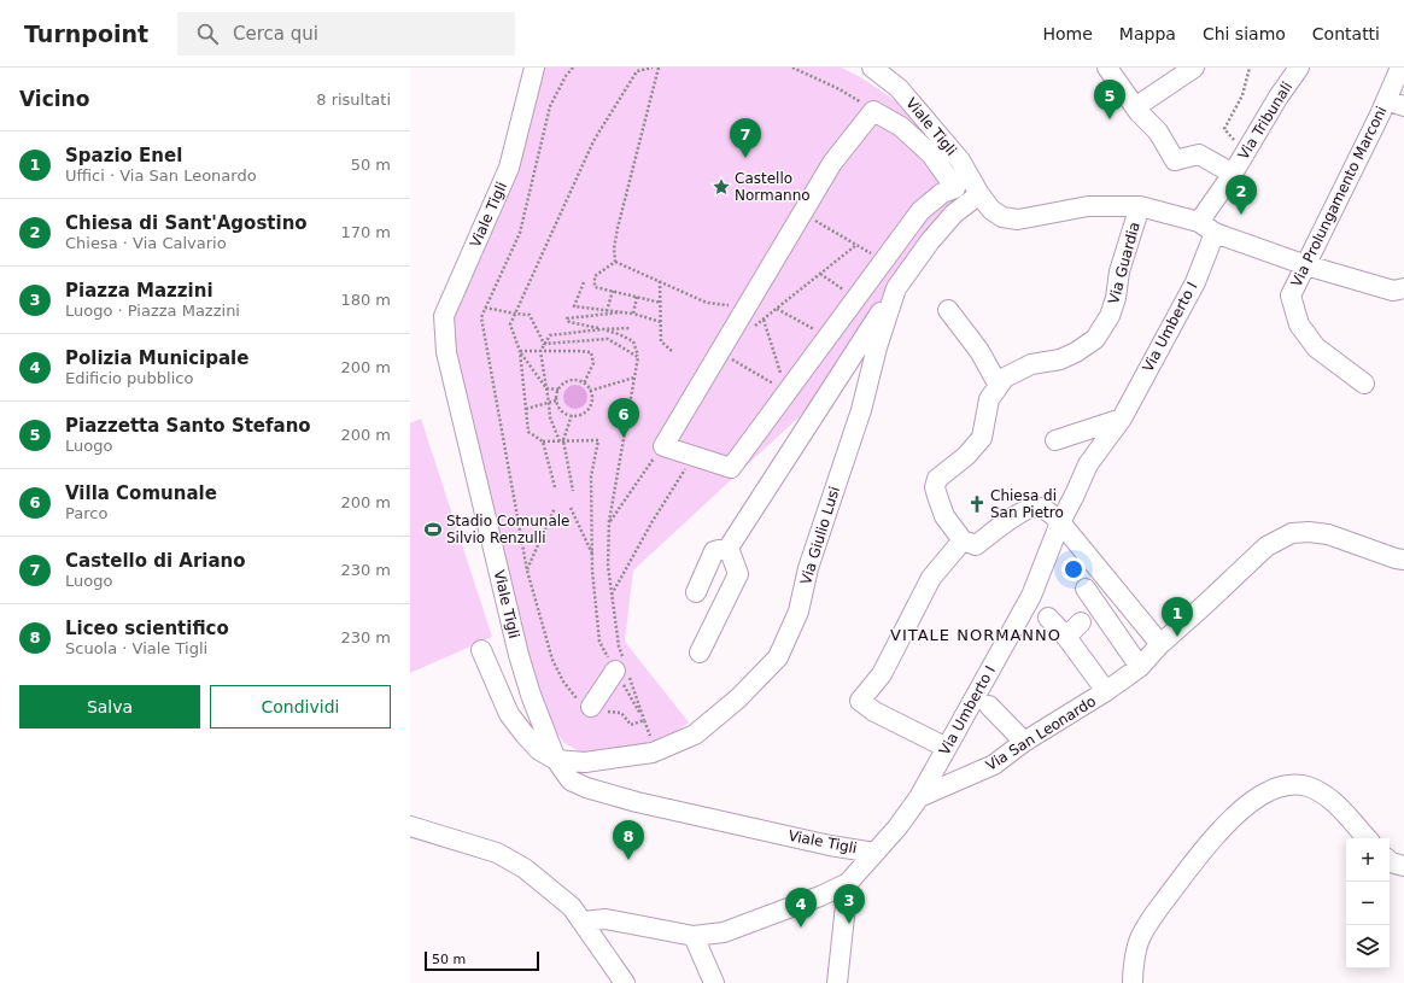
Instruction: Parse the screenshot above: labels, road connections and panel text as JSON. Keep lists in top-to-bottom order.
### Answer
{
  "streets": {
    "street": [
      "Via Tribunali",
      "Viale Tigli",
      "Via Prolungamento Marconi",
      "Via Guardia",
      "Via Umberto I",
      "Via Giulio Lusi",
      "Via San Leonardo"
    ]
  },
  "crossings": [
    ["Via Tribunali", "Viale Tigli"],
    ["Via Tribunali", "Via Umberto I"],
    ["Viale Tigli", "Via Prolungamento Marconi"],
    ["Viale Tigli", "Via Guardia"],
    ["Viale Tigli", "Via Umberto I"],
    ["Viale Tigli", "Via Giulio Lusi"],
    ["Via Umberto I", "Via San Leonardo"]
  ],
  "districts": ["VITALE NORMANNO"],
  "places": {
    "place": ["Castello Normanno"],
    "church": ["Chiesa di San Pietro"],
    "sports": ["Stadio Comunale Silvio Renzulli"]
  },
  "scale_bar": "50 m",
  "page": {
    "header": "Turnpoint",
    "search": "Cerca qui",
    "nav": [
      "Home",
      "Mappa",
      "Chi siamo",
      "Contatti"
    ],
    "heading": ["Vicino", "8 risultati"],
    "pins": [
      "5",
      "7",
      "2",
      "6",
      "1",
      "8",
      "3",
      "4"
    ],
    "list": [
      {
        "mark": "1",
        "name": "Spazio Enel",
        "note": "Uffici · Via San Leonardo",
        "value": "50 m"
      },
      {
        "mark": "2",
        "name": "Chiesa di Sant'Agostino",
        "note": "Chiesa · Via Calvario",
        "value": "170 m"
      },
      {
        "mark": "3",
        "name": "Piazza Mazzini",
        "note": "Luogo · Piazza Mazzini",
        "value": "180 m"
      },
      {
        "mark": "4",
        "name": "Polizia Municipale",
        "note": "Edificio pubblico",
        "value": "200 m"
      },
      {
        "mark": "5",
        "name": "Piazzetta Santo Stefano",
        "note": "Luogo",
        "value": "200 m"
      },
      {
        "mark": "6",
        "name": "Villa Comunale",
        "note": "Parco",
        "value": "200 m"
      },
      {
        "mark": "7",
        "name": "Castello di Ariano",
        "note": "Luogo",
        "value": "230 m"
      },
      {
        "mark": "8",
        "name": "Liceo scientifico",
        "note": "Scuola · Viale Tigli",
        "value": "230 m"
      }
    ],
    "buttons": ["Salva", "Condividi"],
    "map_buttons": ["+", "−"],
    "scale": "50 m"
  }
}
